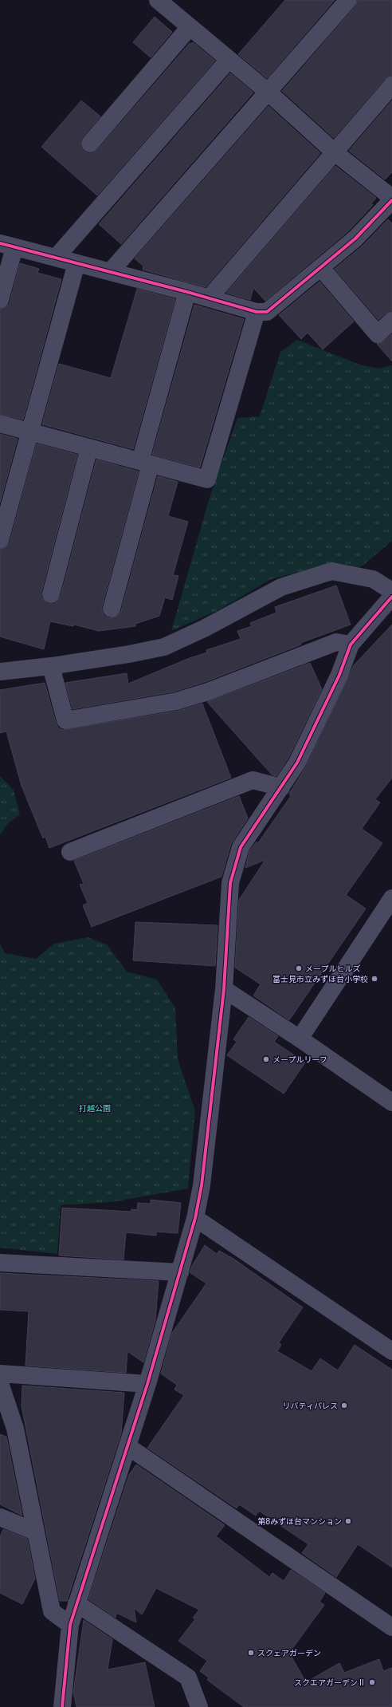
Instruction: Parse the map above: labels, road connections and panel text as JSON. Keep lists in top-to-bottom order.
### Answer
{
  "parks": ["打越公園"],
  "places": [
    "メープルヒルズ",
    "富士見市立みずほ台小学校",
    "メープルリーフ",
    "リバティパレス",
    "第8みずほ台マンション",
    "スクェアガーデン",
    "スクエアガーデンⅡ"
  ]
}
